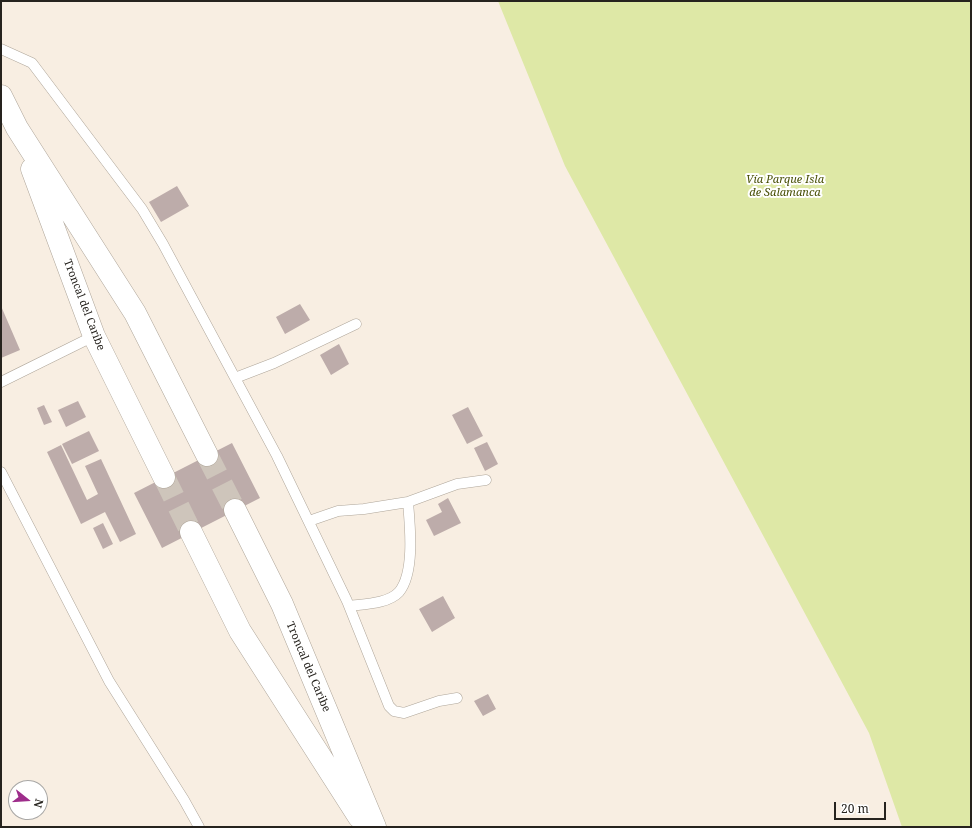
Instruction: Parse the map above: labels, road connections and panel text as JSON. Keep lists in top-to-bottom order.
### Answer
{
  "streets": {
    "highway": ["Troncal del Caribe"]
  },
  "parks": ["Vía Parque Isla de Salamanca"],
  "scale_bar": "20 m",
  "north": "right"
}
